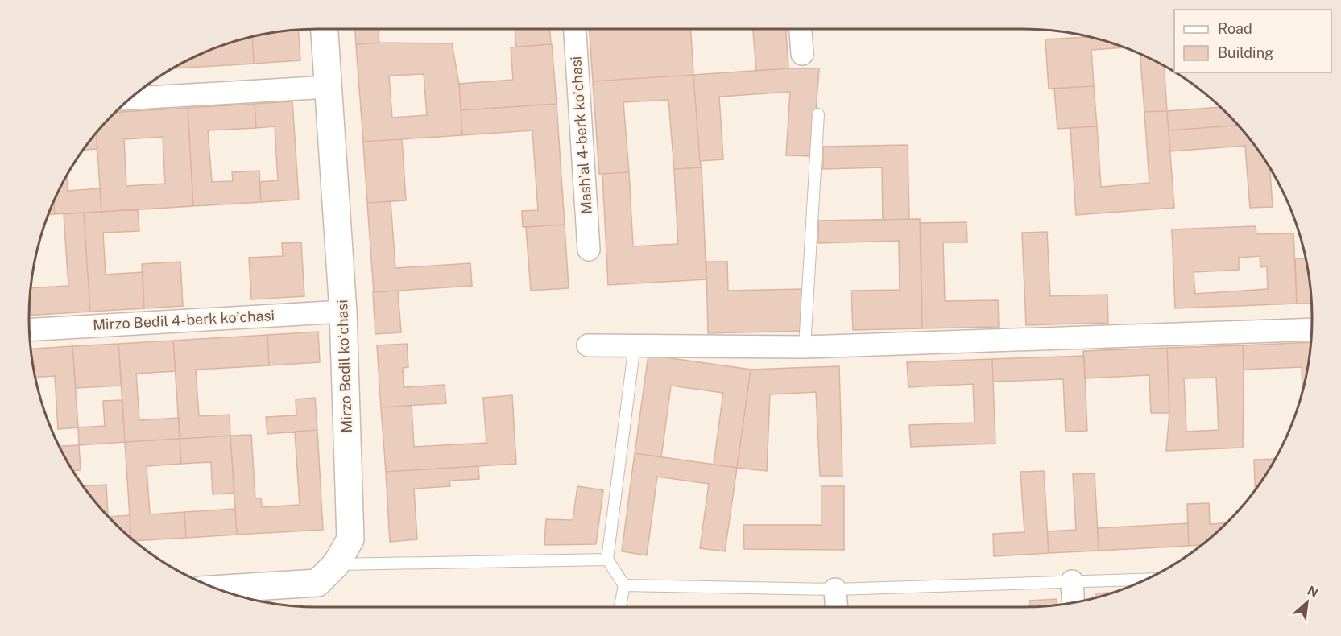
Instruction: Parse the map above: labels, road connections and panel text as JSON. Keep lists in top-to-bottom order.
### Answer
{
  "streets": {
    "street": ["Mashʼal 4-berk koʼchasi", "Mirzo Bedil 4-berk koʼchasi", "Mirzo Bedil koʻchasi"]
  },
  "crossings": [
    ["Mirzo Bedil 4-berk koʼchasi", "Mirzo Bedil koʻchasi"]
  ],
  "legend": ["Road", "Building"],
  "north": "top right"
}
